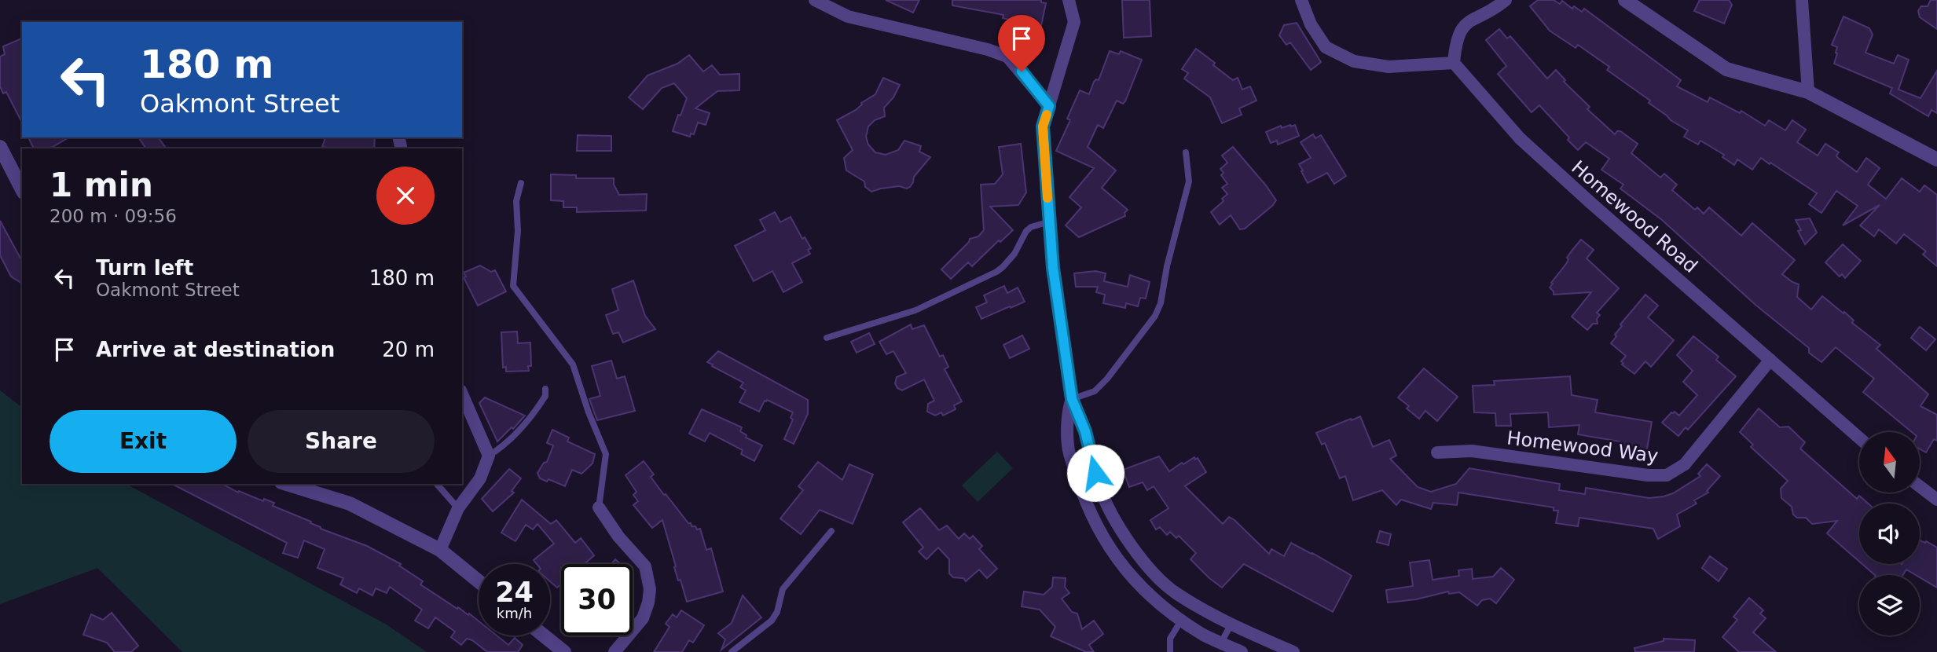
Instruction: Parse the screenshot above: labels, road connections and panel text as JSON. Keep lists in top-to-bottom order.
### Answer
{
  "streets": {
    "street": ["Homewood Road", "Homewood Way"]
  },
  "crossings": [
    ["Homewood Road", "Homewood Way"]
  ],
  "north": "top",
  "page": {
    "turn": ["180 m", "Oakmont Street"],
    "heading": ["1 min", "200 m · 09:56"],
    "list": [
      {
        "name": "Turn left",
        "note": "Oakmont Street",
        "value": "180 m"
      },
      {
        "name": "Arrive at destination",
        "value": "20 m"
      }
    ],
    "buttons": ["Exit", "Share"],
    "speed": "24 km/h",
    "limit": "30"
  }
}
